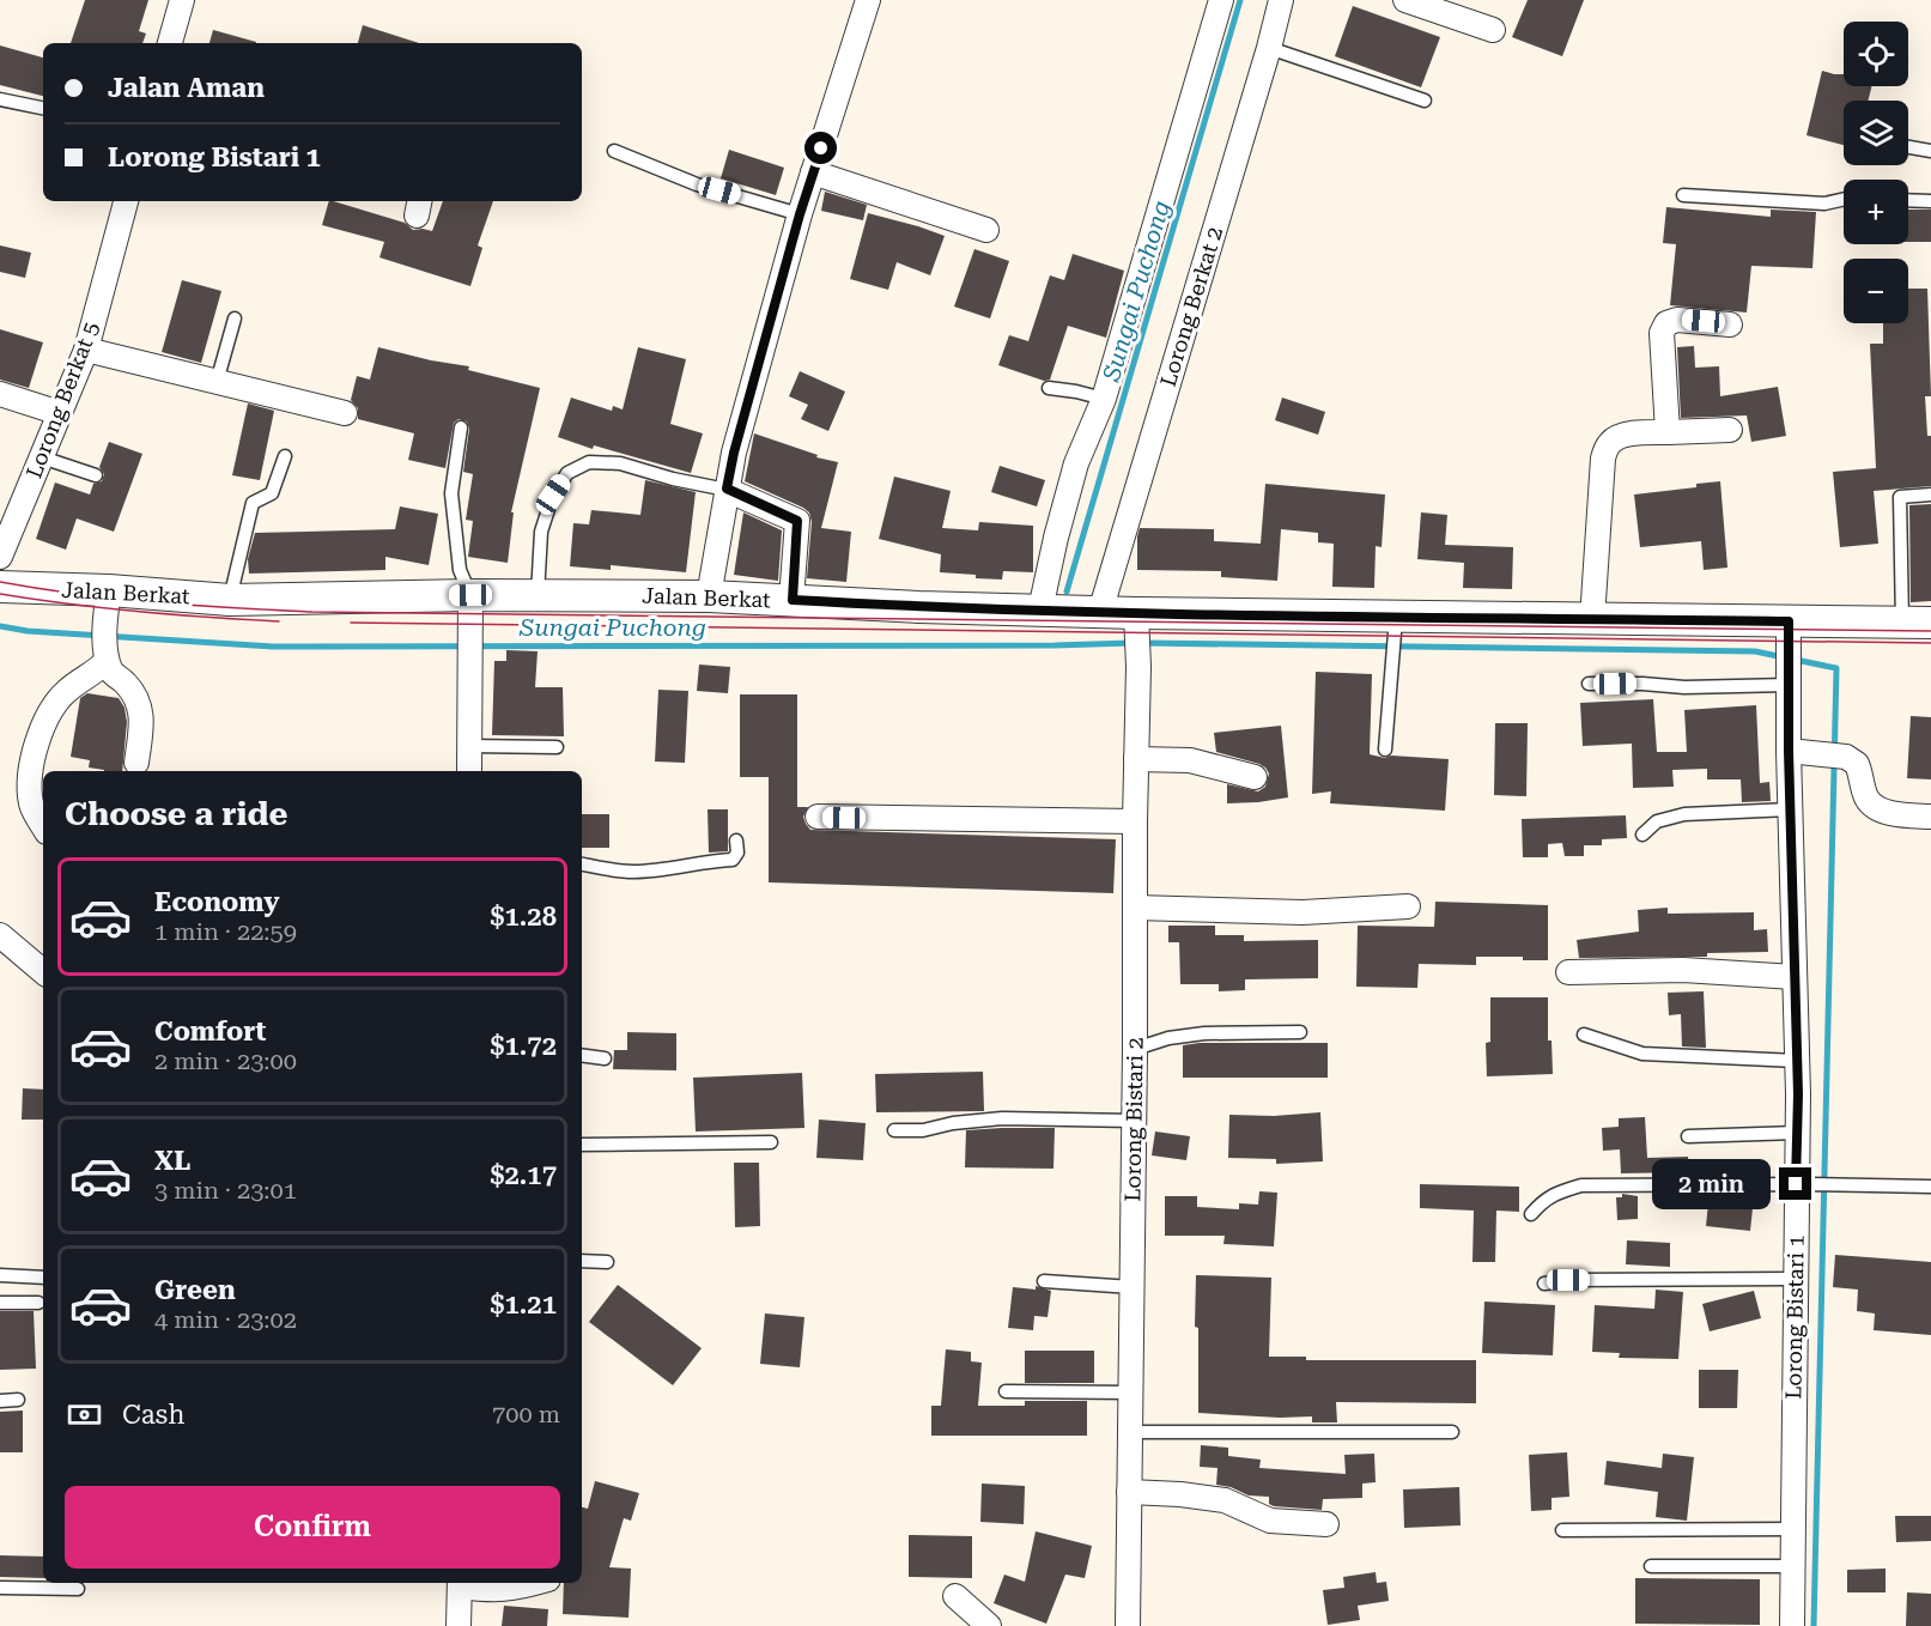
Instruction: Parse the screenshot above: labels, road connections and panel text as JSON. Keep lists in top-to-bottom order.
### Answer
{
  "streets": {
    "street": [
      "Lorong Berkat 2",
      "Lorong Berkat 5",
      "Jalan Berkat",
      "Lorong Bistari 2",
      "Lorong Bistari 1"
    ]
  },
  "crossings": [
    ["Lorong Berkat 2", "Jalan Berkat"],
    ["Jalan Berkat", "Lorong Bistari 2"],
    ["Jalan Berkat", "Lorong Bistari 1"]
  ],
  "water": ["Sungai Puchong"],
  "page": {
    "map_buttons": ["+", "−"],
    "banner": ["Jalan Aman", "Lorong Bistari 1"],
    "heading": "Choose a ride",
    "list": [
      {
        "name": "Economy",
        "note": "1 min · 22:59",
        "value": "$1.28"
      },
      {
        "name": "Comfort",
        "note": "2 min · 23:00",
        "value": "$1.72"
      },
      {
        "name": "XL",
        "note": "3 min · 23:01",
        "value": "$2.17"
      },
      {
        "name": "Green",
        "note": "4 min · 23:02",
        "value": "$1.21"
      }
    ],
    "bubble": "2 min",
    "pay": ["Cash", "700 m"],
    "buttons": "Confirm"
  }
}
